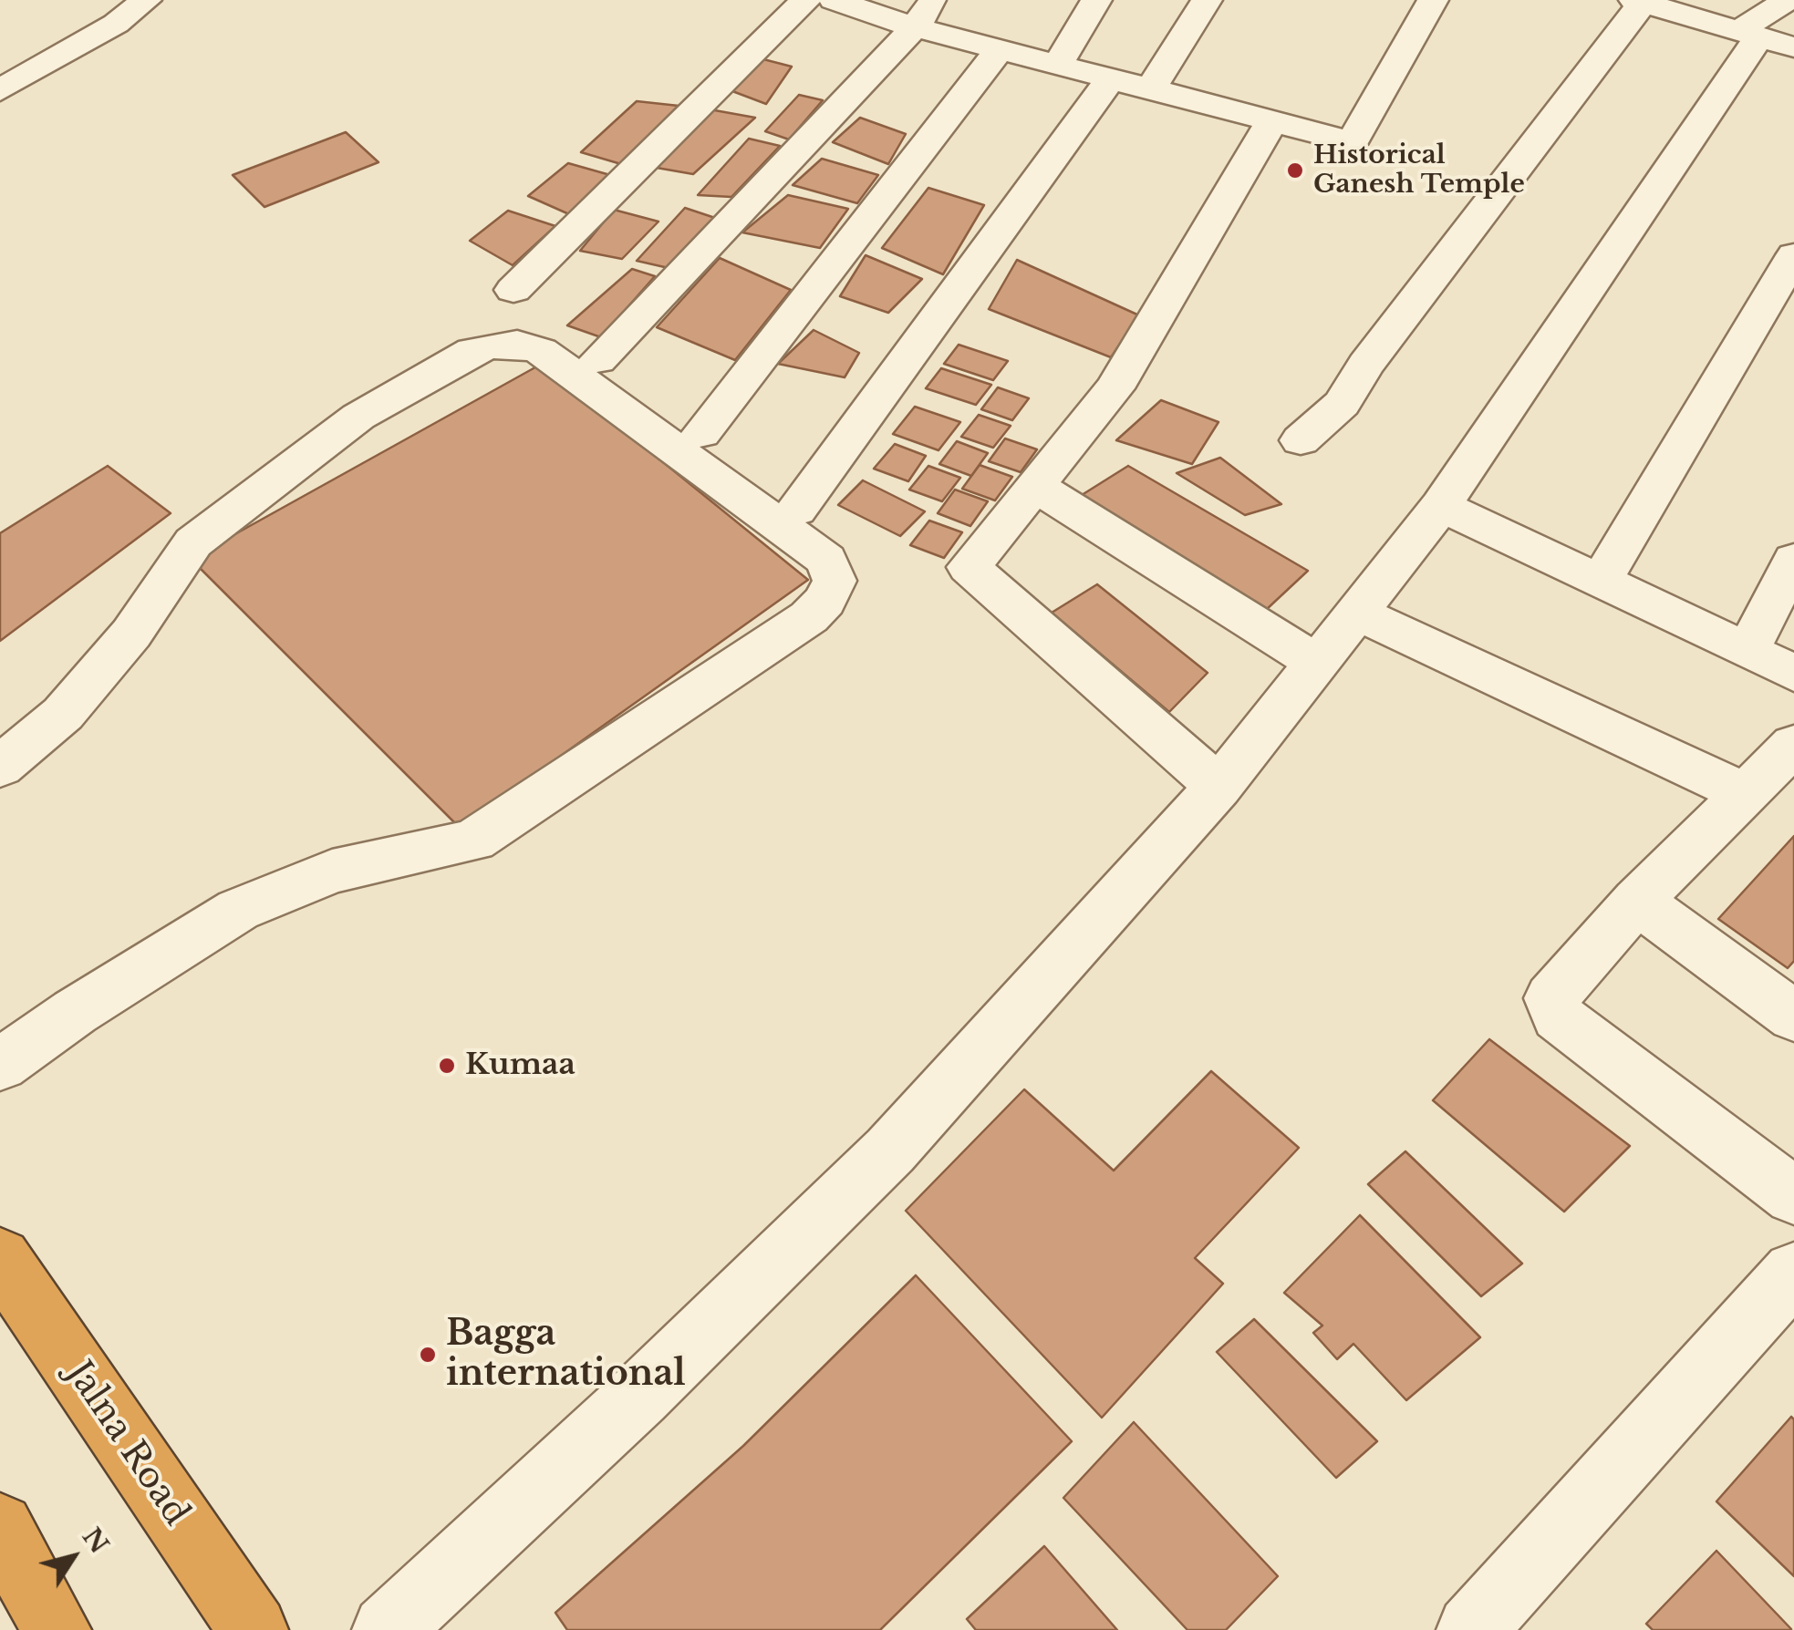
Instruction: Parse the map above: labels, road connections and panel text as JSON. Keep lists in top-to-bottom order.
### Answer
{
  "streets": {
    "highway": ["Jalna Road"]
  },
  "places": ["Historical Ganesh Temple", "Kumaa", "Bagga international"],
  "north": "top right"
}
